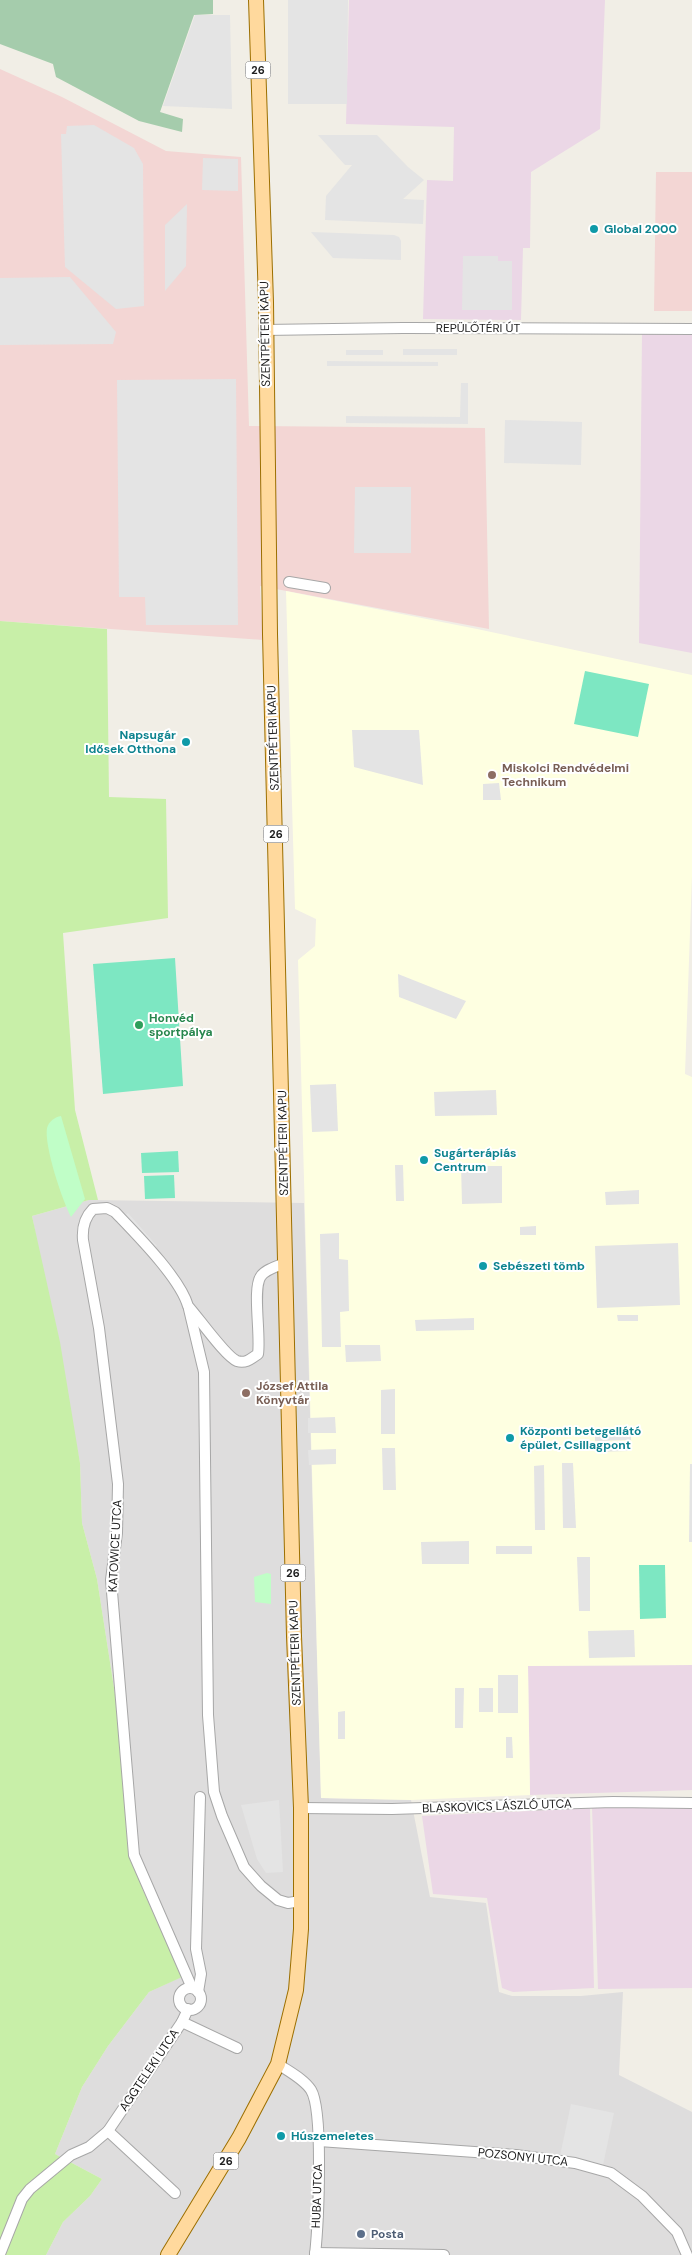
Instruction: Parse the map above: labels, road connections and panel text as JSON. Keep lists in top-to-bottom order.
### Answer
{
  "streets": {
    "main road": ["26", "SZENTPÉTERI KAPU"],
    "street": [
      "REPÜLŐTÉRI ÚT",
      "KATOWICE UTCA",
      "BLASKOVICS LÁSZLÓ UTCA",
      "AGGTELEKI UTCA",
      "POZSONYI UTCA",
      "HUBA UTCA"
    ]
  },
  "crossings": [
    ["REPÜLŐTÉRI ÚT", "SZENTPÉTERI KAPU"],
    ["SZENTPÉTERI KAPU", "KATOWICE UTCA"],
    ["SZENTPÉTERI KAPU", "BLASKOVICS LÁSZLÓ UTCA"],
    ["SZENTPÉTERI KAPU", "HUBA UTCA"],
    ["KATOWICE UTCA", "AGGTELEKI UTCA"],
    ["POZSONYI UTCA", "HUBA UTCA"]
  ],
  "places": [
    "Global 2000",
    "Napsugár Idősek Otthona",
    "Miskolci Rendvédelmi Technikum",
    "Honvéd sportpálya",
    "Sugárterápiás Centrum",
    "Sebészeti tömb",
    "József Attila Könyvtár",
    "Központi betegellátó épület, Csillagpont",
    "Húszemeletes",
    "Posta"
  ]
}
